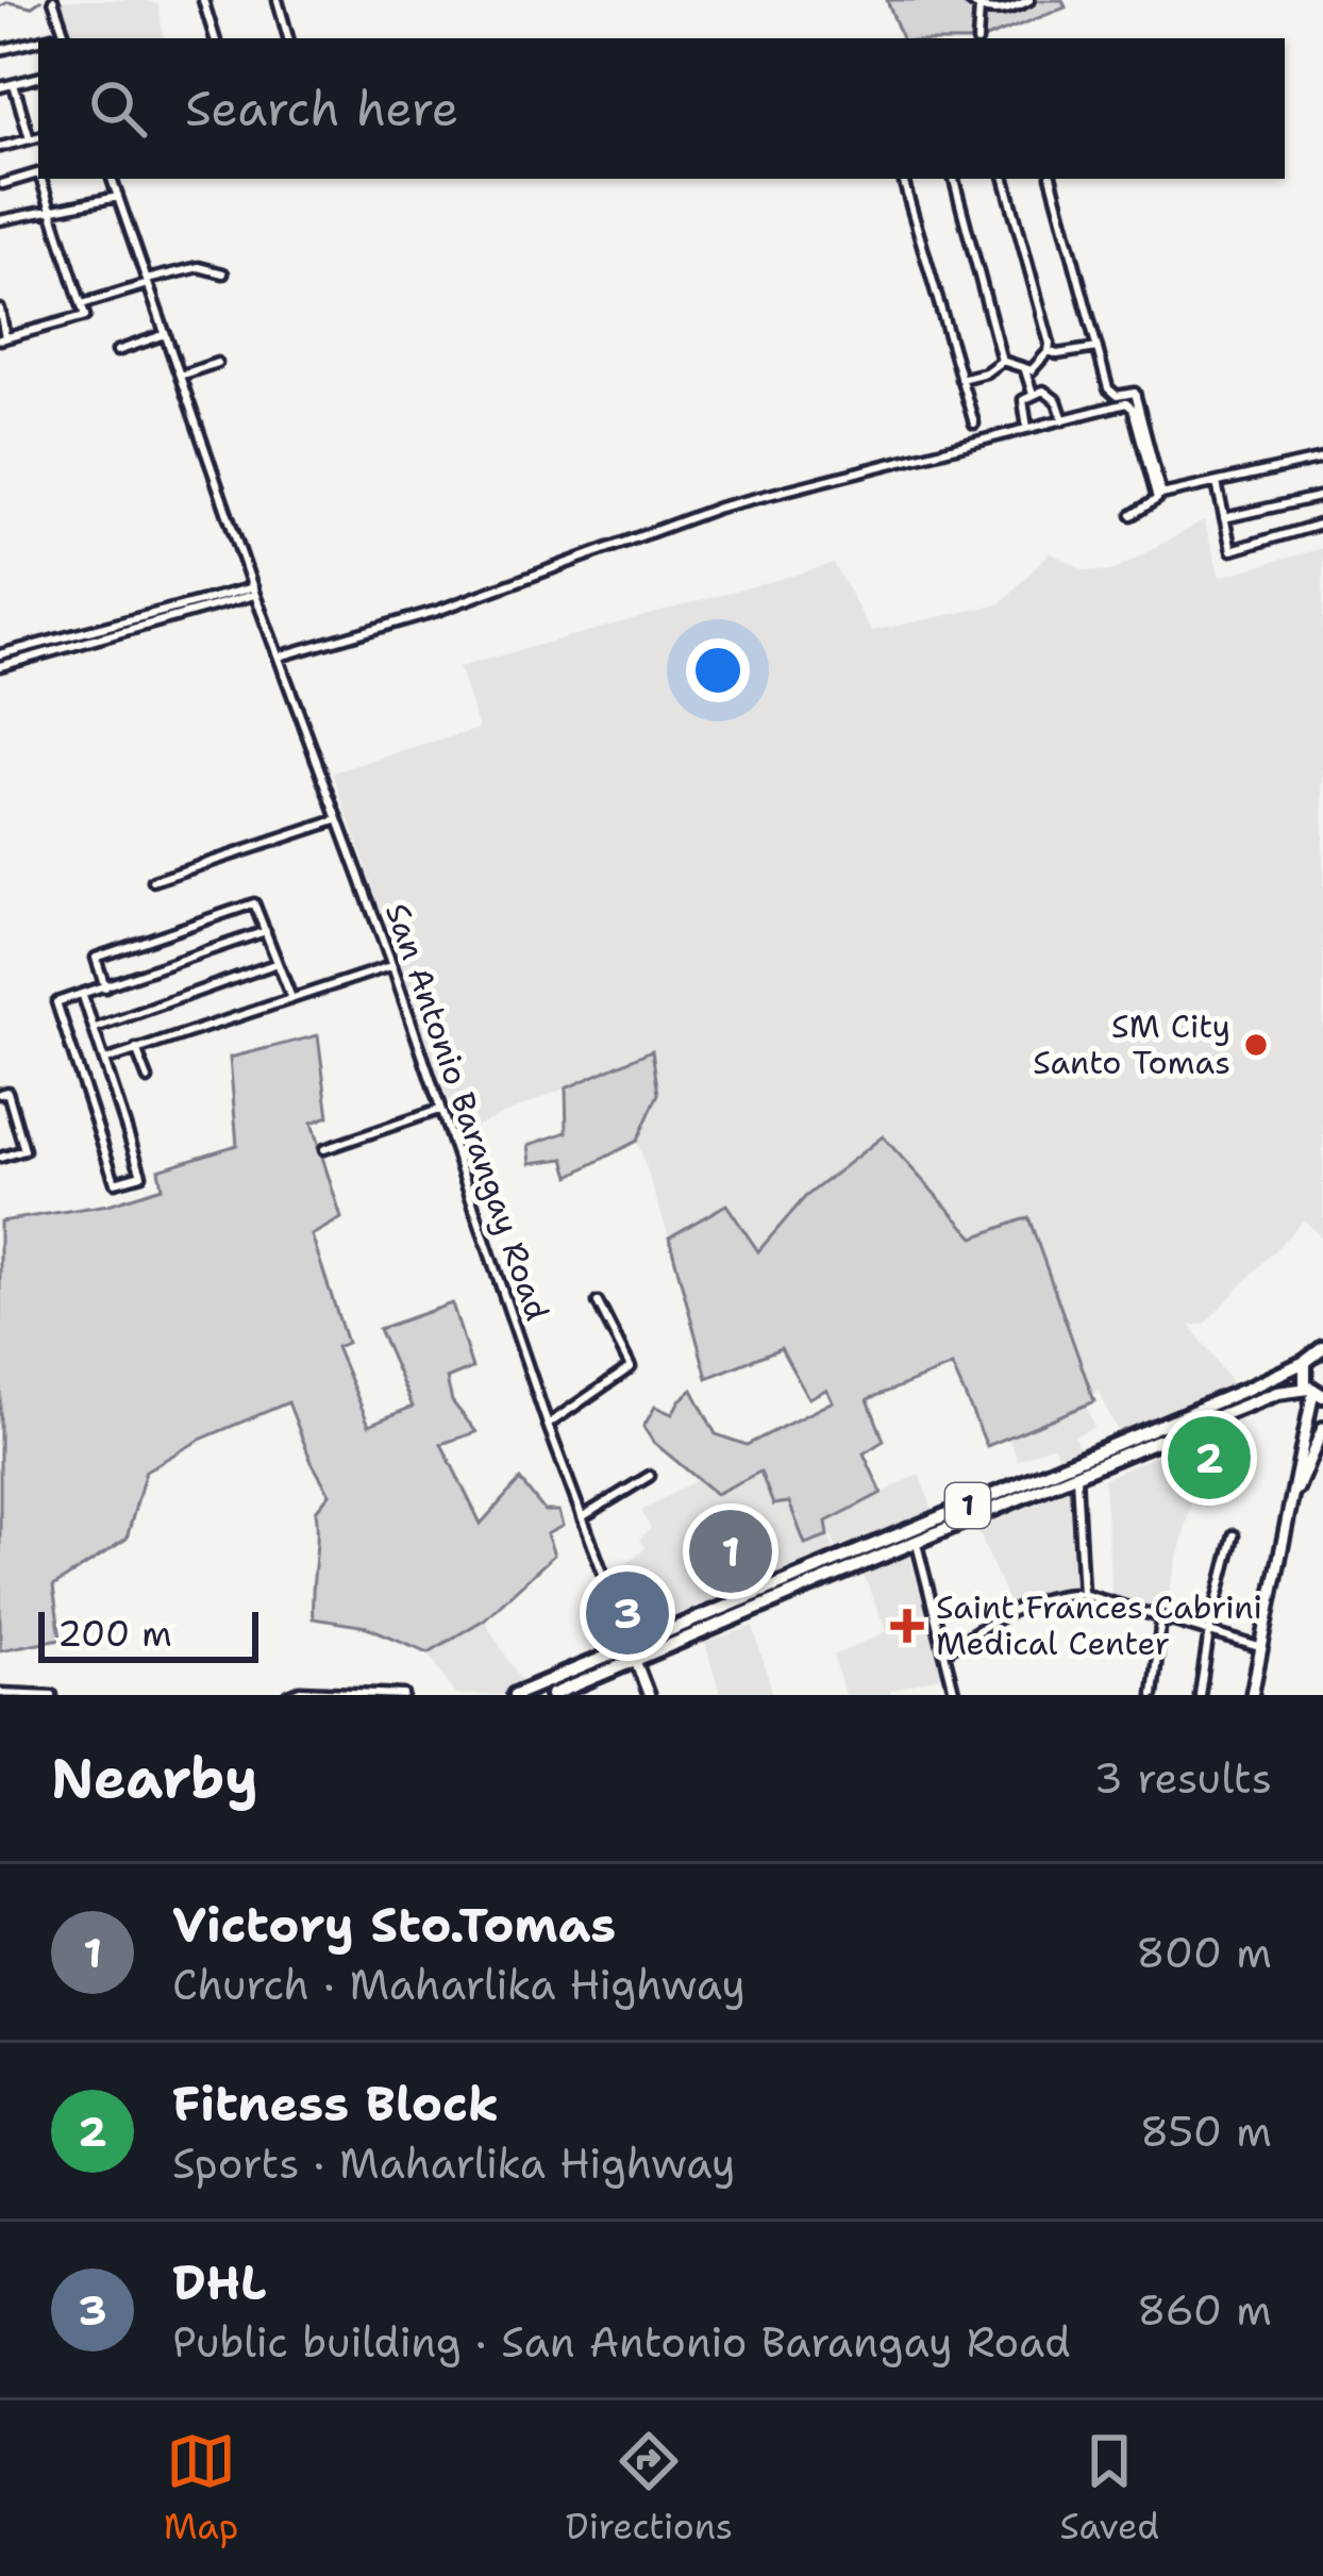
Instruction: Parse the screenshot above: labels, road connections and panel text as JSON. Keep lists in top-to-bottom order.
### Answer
{
  "streets": {
    "highway": ["1"],
    "street": ["San Antonio Barangay Road"]
  },
  "crossings": [
    ["San Antonio Barangay Road", "1"]
  ],
  "places": {
    "other": ["SM City Santo Tomas"],
    "health": ["Saint Frances Cabrini Medical Center"]
  },
  "scale_bar": "200 m",
  "page": {
    "search": "Search here",
    "pins": ["2", "1", "3"],
    "scale": "200 m",
    "heading": ["Nearby", "3 results"],
    "list": [
      {
        "mark": "1",
        "name": "Victory Sto.Tomas",
        "note": "Church · Maharlika Highway",
        "value": "800 m"
      },
      {
        "mark": "2",
        "name": "Fitness Block",
        "note": "Sports · Maharlika Highway",
        "value": "850 m"
      },
      {
        "mark": "3",
        "name": "DHL",
        "note": "Public building · San Antonio Barangay Road",
        "value": "860 m"
      }
    ],
    "nav": ["Map", "Directions", "Saved"]
  }
}
